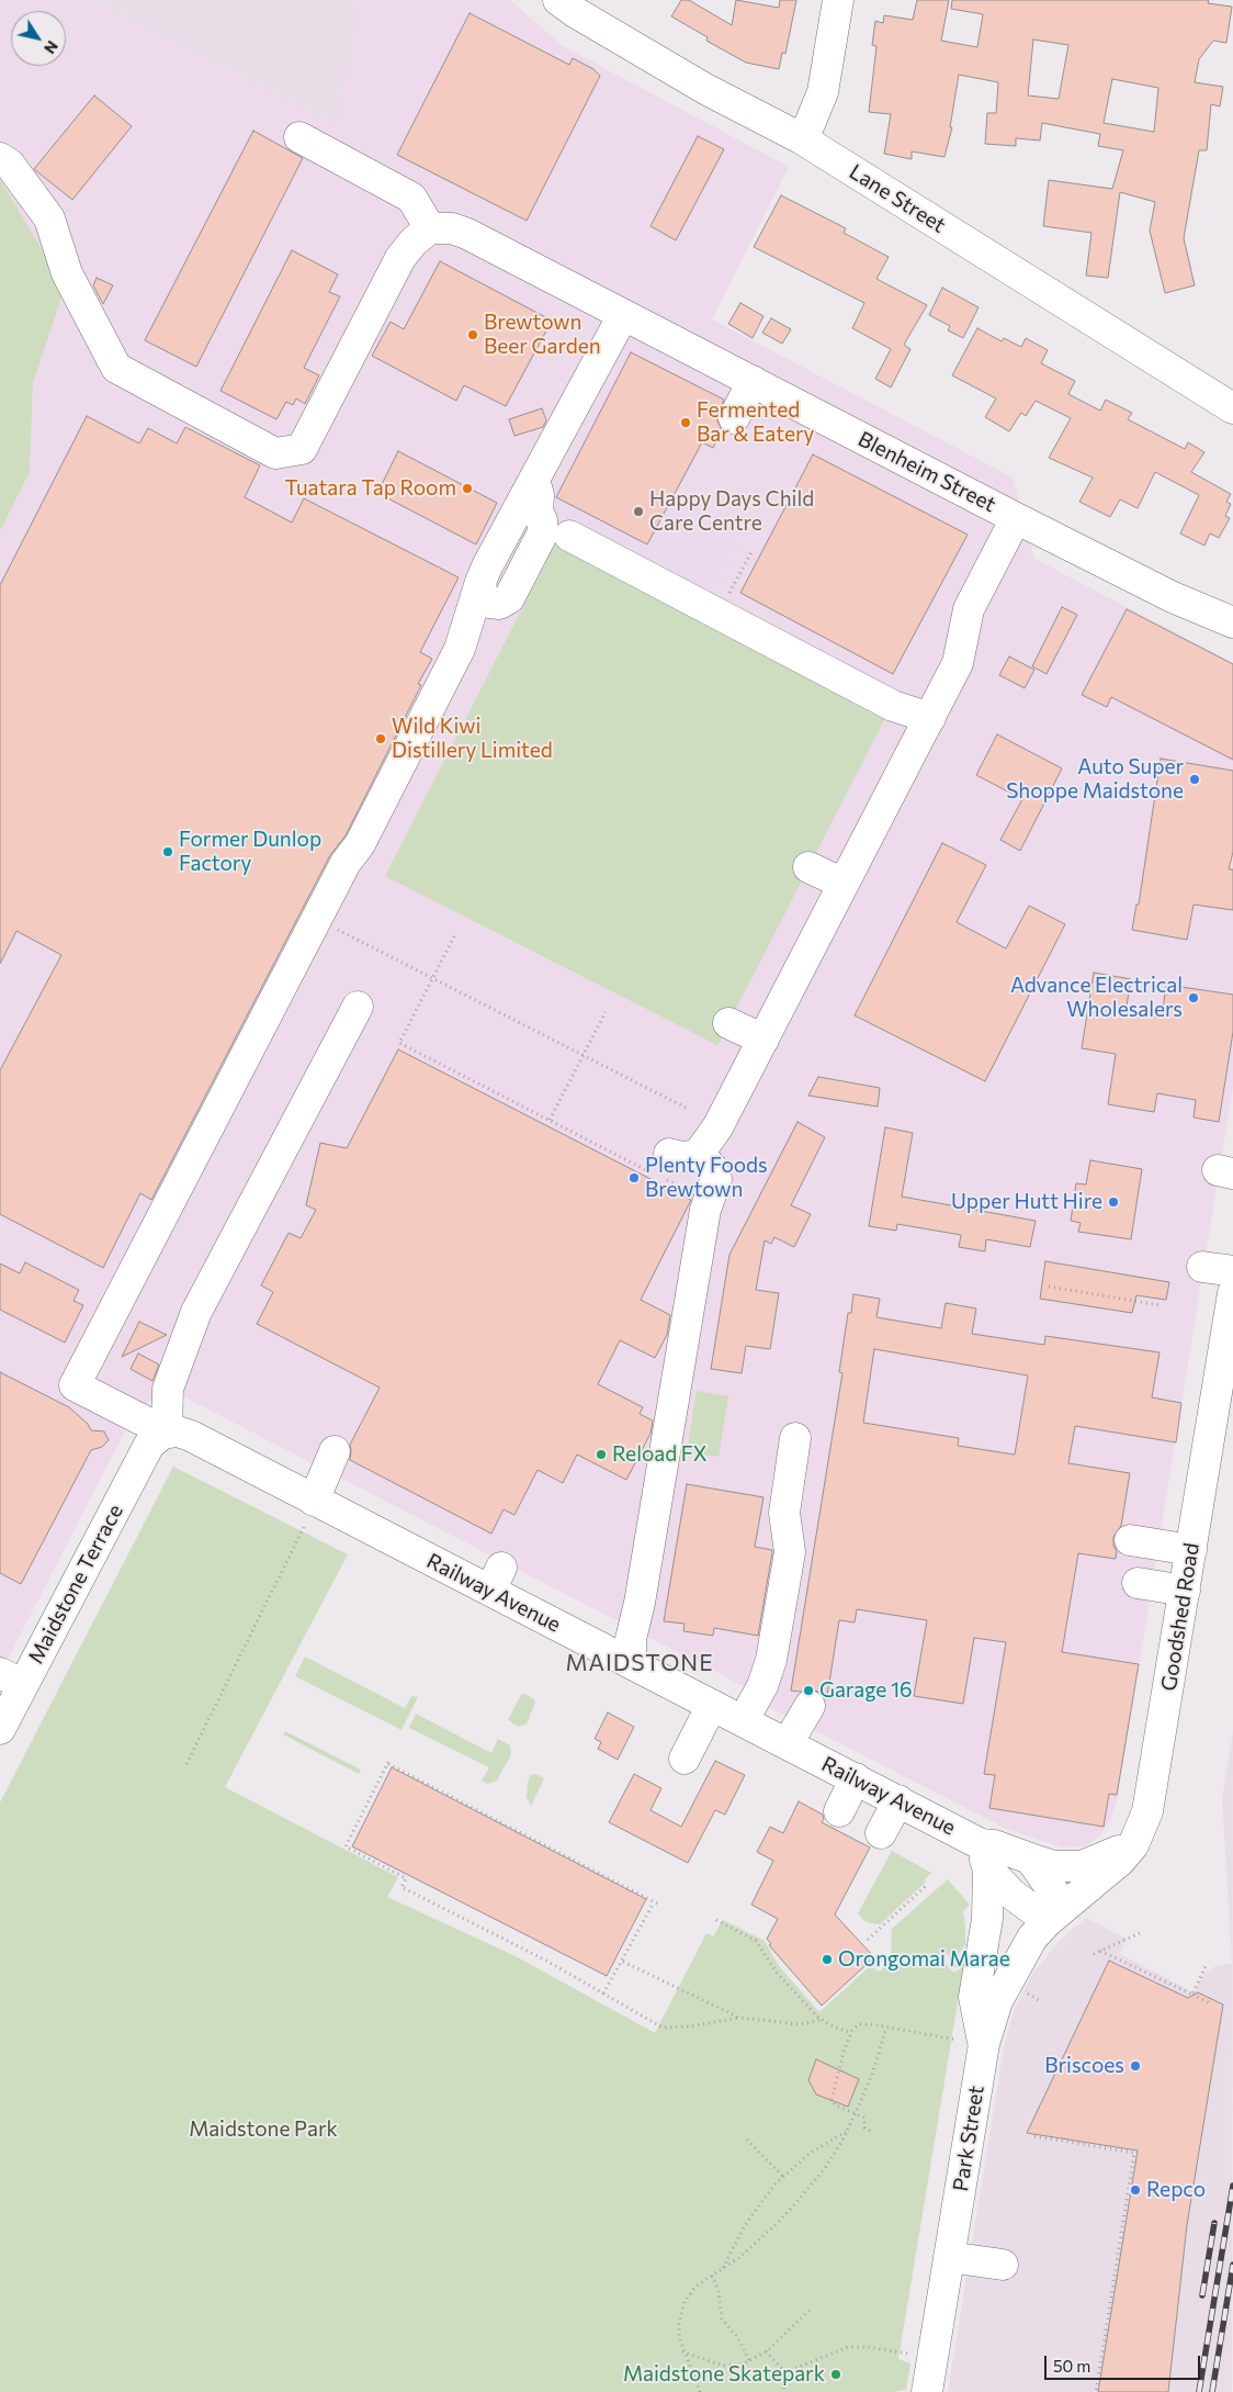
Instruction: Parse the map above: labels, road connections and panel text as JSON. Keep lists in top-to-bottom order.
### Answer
{
  "streets": {
    "street": [
      "Lane Street",
      "Blenheim Street",
      "Maidstone Terrace",
      "Railway Avenue",
      "Goodshed Road",
      "Park Street"
    ]
  },
  "crossings": [
    ["Blenheim Street", "Railway Avenue"],
    ["Maidstone Terrace", "Railway Avenue"],
    ["Railway Avenue", "Goodshed Road"],
    ["Railway Avenue", "Park Street"],
    ["Goodshed Road", "Park Street"]
  ],
  "districts": ["MAIDSTONE"],
  "parks": ["Maidstone Park"],
  "places": [
    "Brewtown Beer Garden",
    "Fermented Bar & Eatery",
    "Tuatara Tap Room",
    "Happy Days Child Care Centre",
    "Wild Kiwi Distillery Limited",
    "Auto Super Shoppe Maidstone",
    "Former Dunlop Factory",
    "Advance Electrical Wholesalers",
    "Plenty Foods Brewtown",
    "Upper Hutt Hire",
    "Reload FX",
    "Garage 16",
    "Orongomai Marae",
    "Briscoes",
    "Repco",
    "Maidstone Skatepark"
  ],
  "scale_bar": "50 m",
  "north": "bottom right"
}
